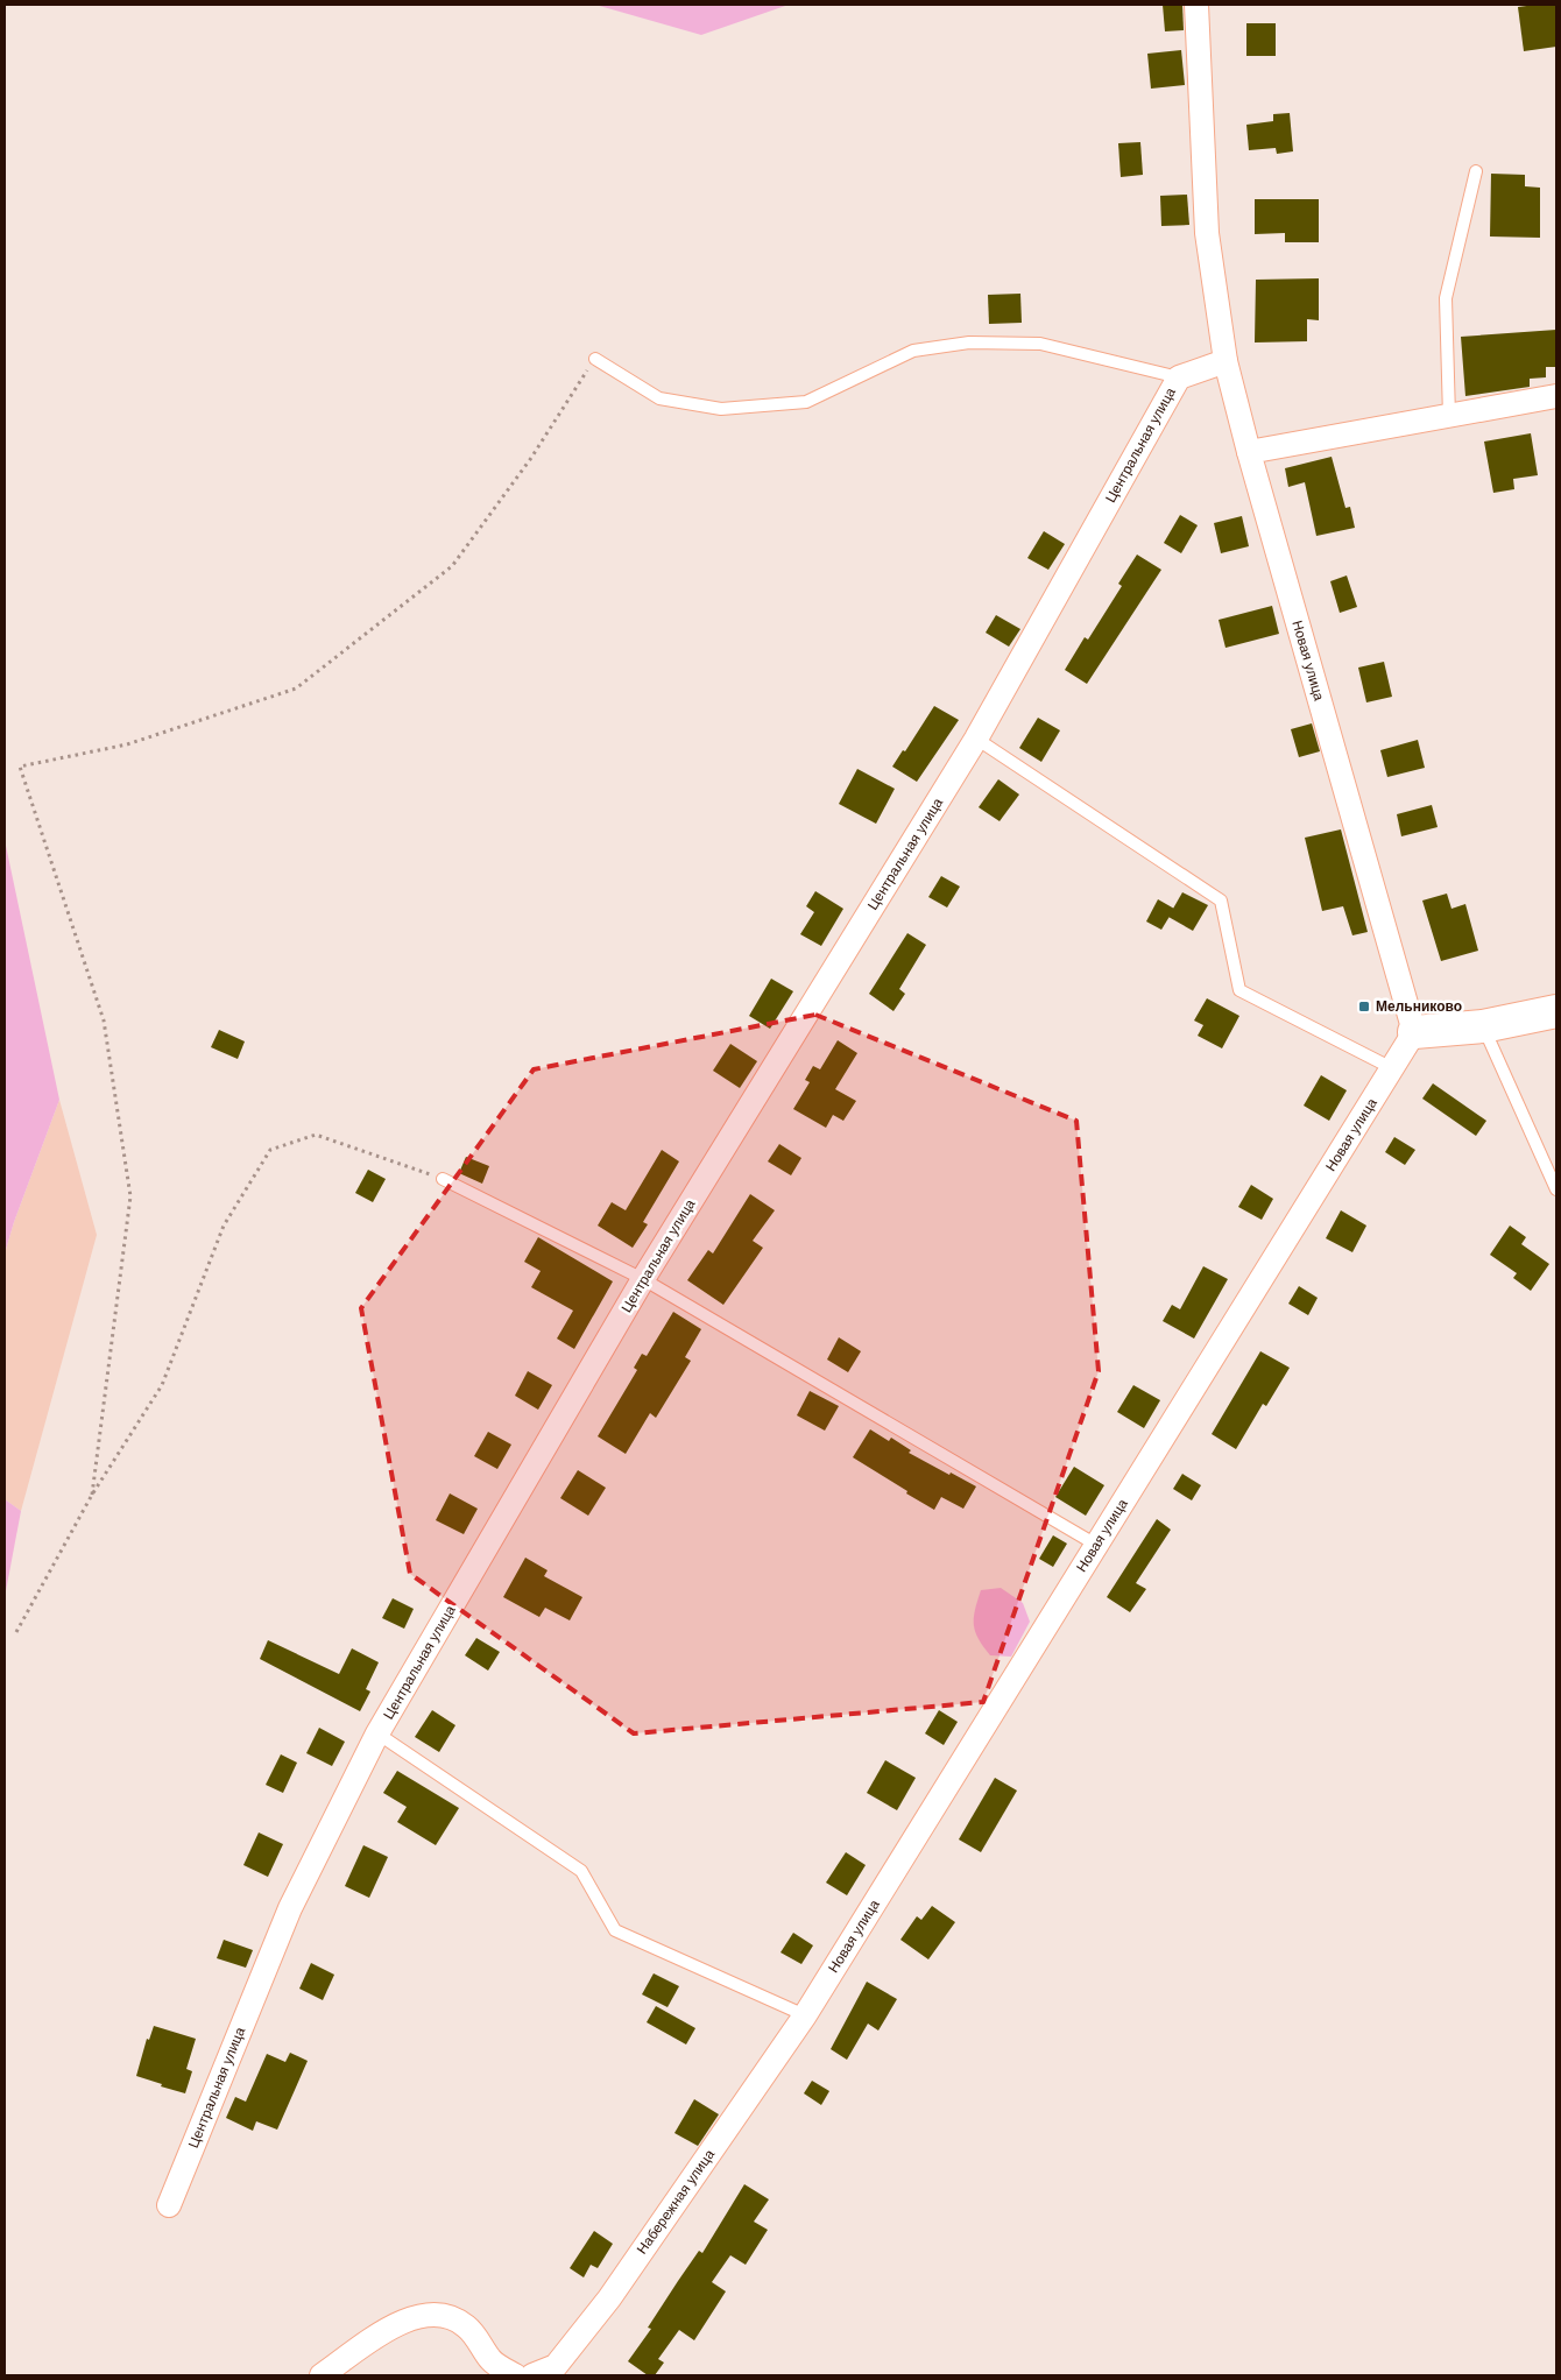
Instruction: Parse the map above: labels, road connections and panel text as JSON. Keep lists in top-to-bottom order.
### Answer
{
  "streets": {
    "street": ["Центральная улица", "Новая улица", "Набережная улица"]
  },
  "crossings": [
    ["Новая улица", "Набережная улица"]
  ],
  "places": {
    "transit": ["Мельниково"]
  }
}
